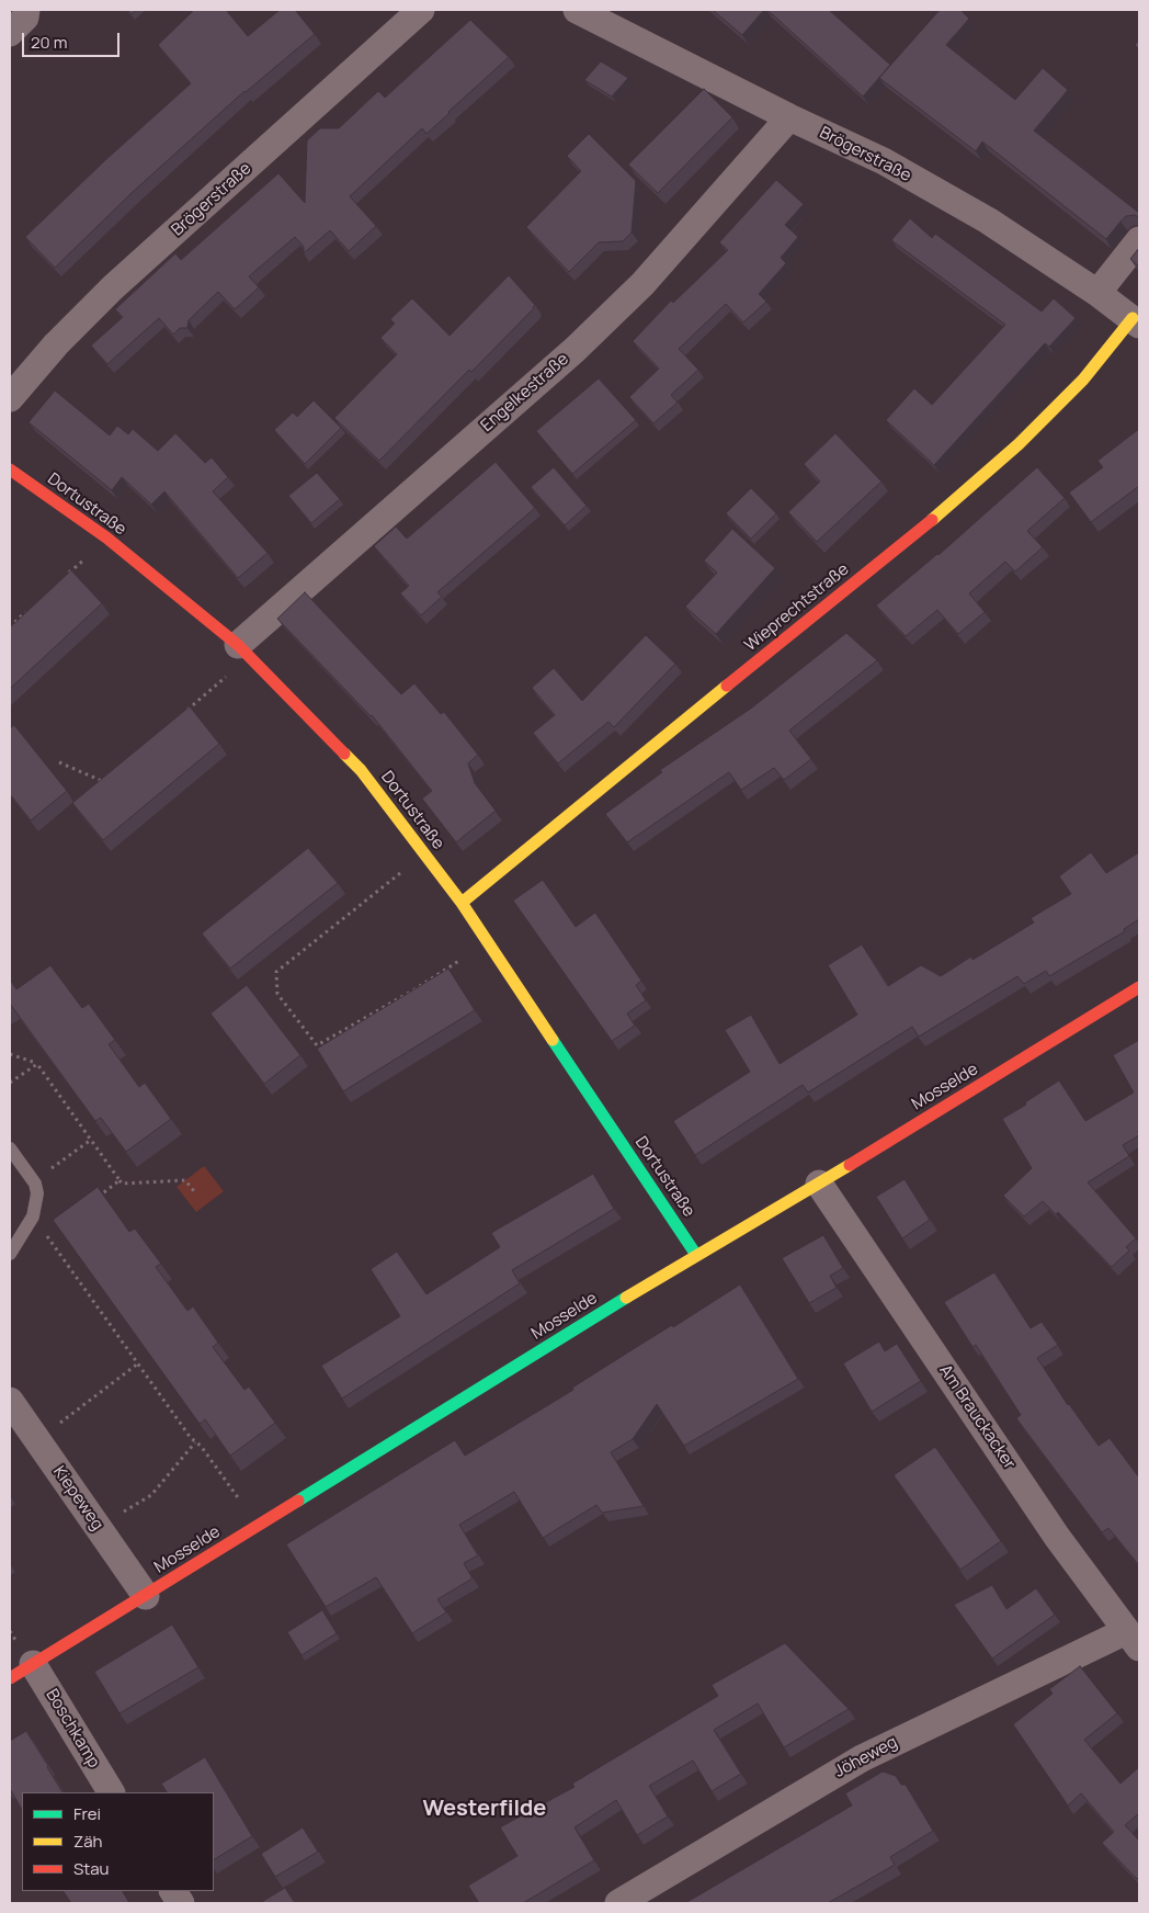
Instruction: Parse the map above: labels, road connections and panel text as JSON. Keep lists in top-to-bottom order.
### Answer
{
  "streets": {
    "street": [
      "Brögerstraße",
      "Engelkestraße",
      "Dortustraße",
      "Wieprechtstraße",
      "Mosselde",
      "Am Brauckacker",
      "Kiepeweg",
      "Boschkamp",
      "Jöheweg"
    ]
  },
  "crossings": [
    ["Brögerstraße", "Engelkestraße"],
    ["Brögerstraße", "Wieprechtstraße"],
    ["Engelkestraße", "Dortustraße"],
    ["Dortustraße", "Wieprechtstraße"],
    ["Dortustraße", "Mosselde"],
    ["Mosselde", "Am Brauckacker"],
    ["Mosselde", "Kiepeweg"],
    ["Mosselde", "Boschkamp"],
    ["Am Brauckacker", "Jöheweg"]
  ],
  "districts": ["Westerfilde"],
  "legend": ["Frei", "Zäh", "Stau"],
  "scale_bar": "20 m"
}
